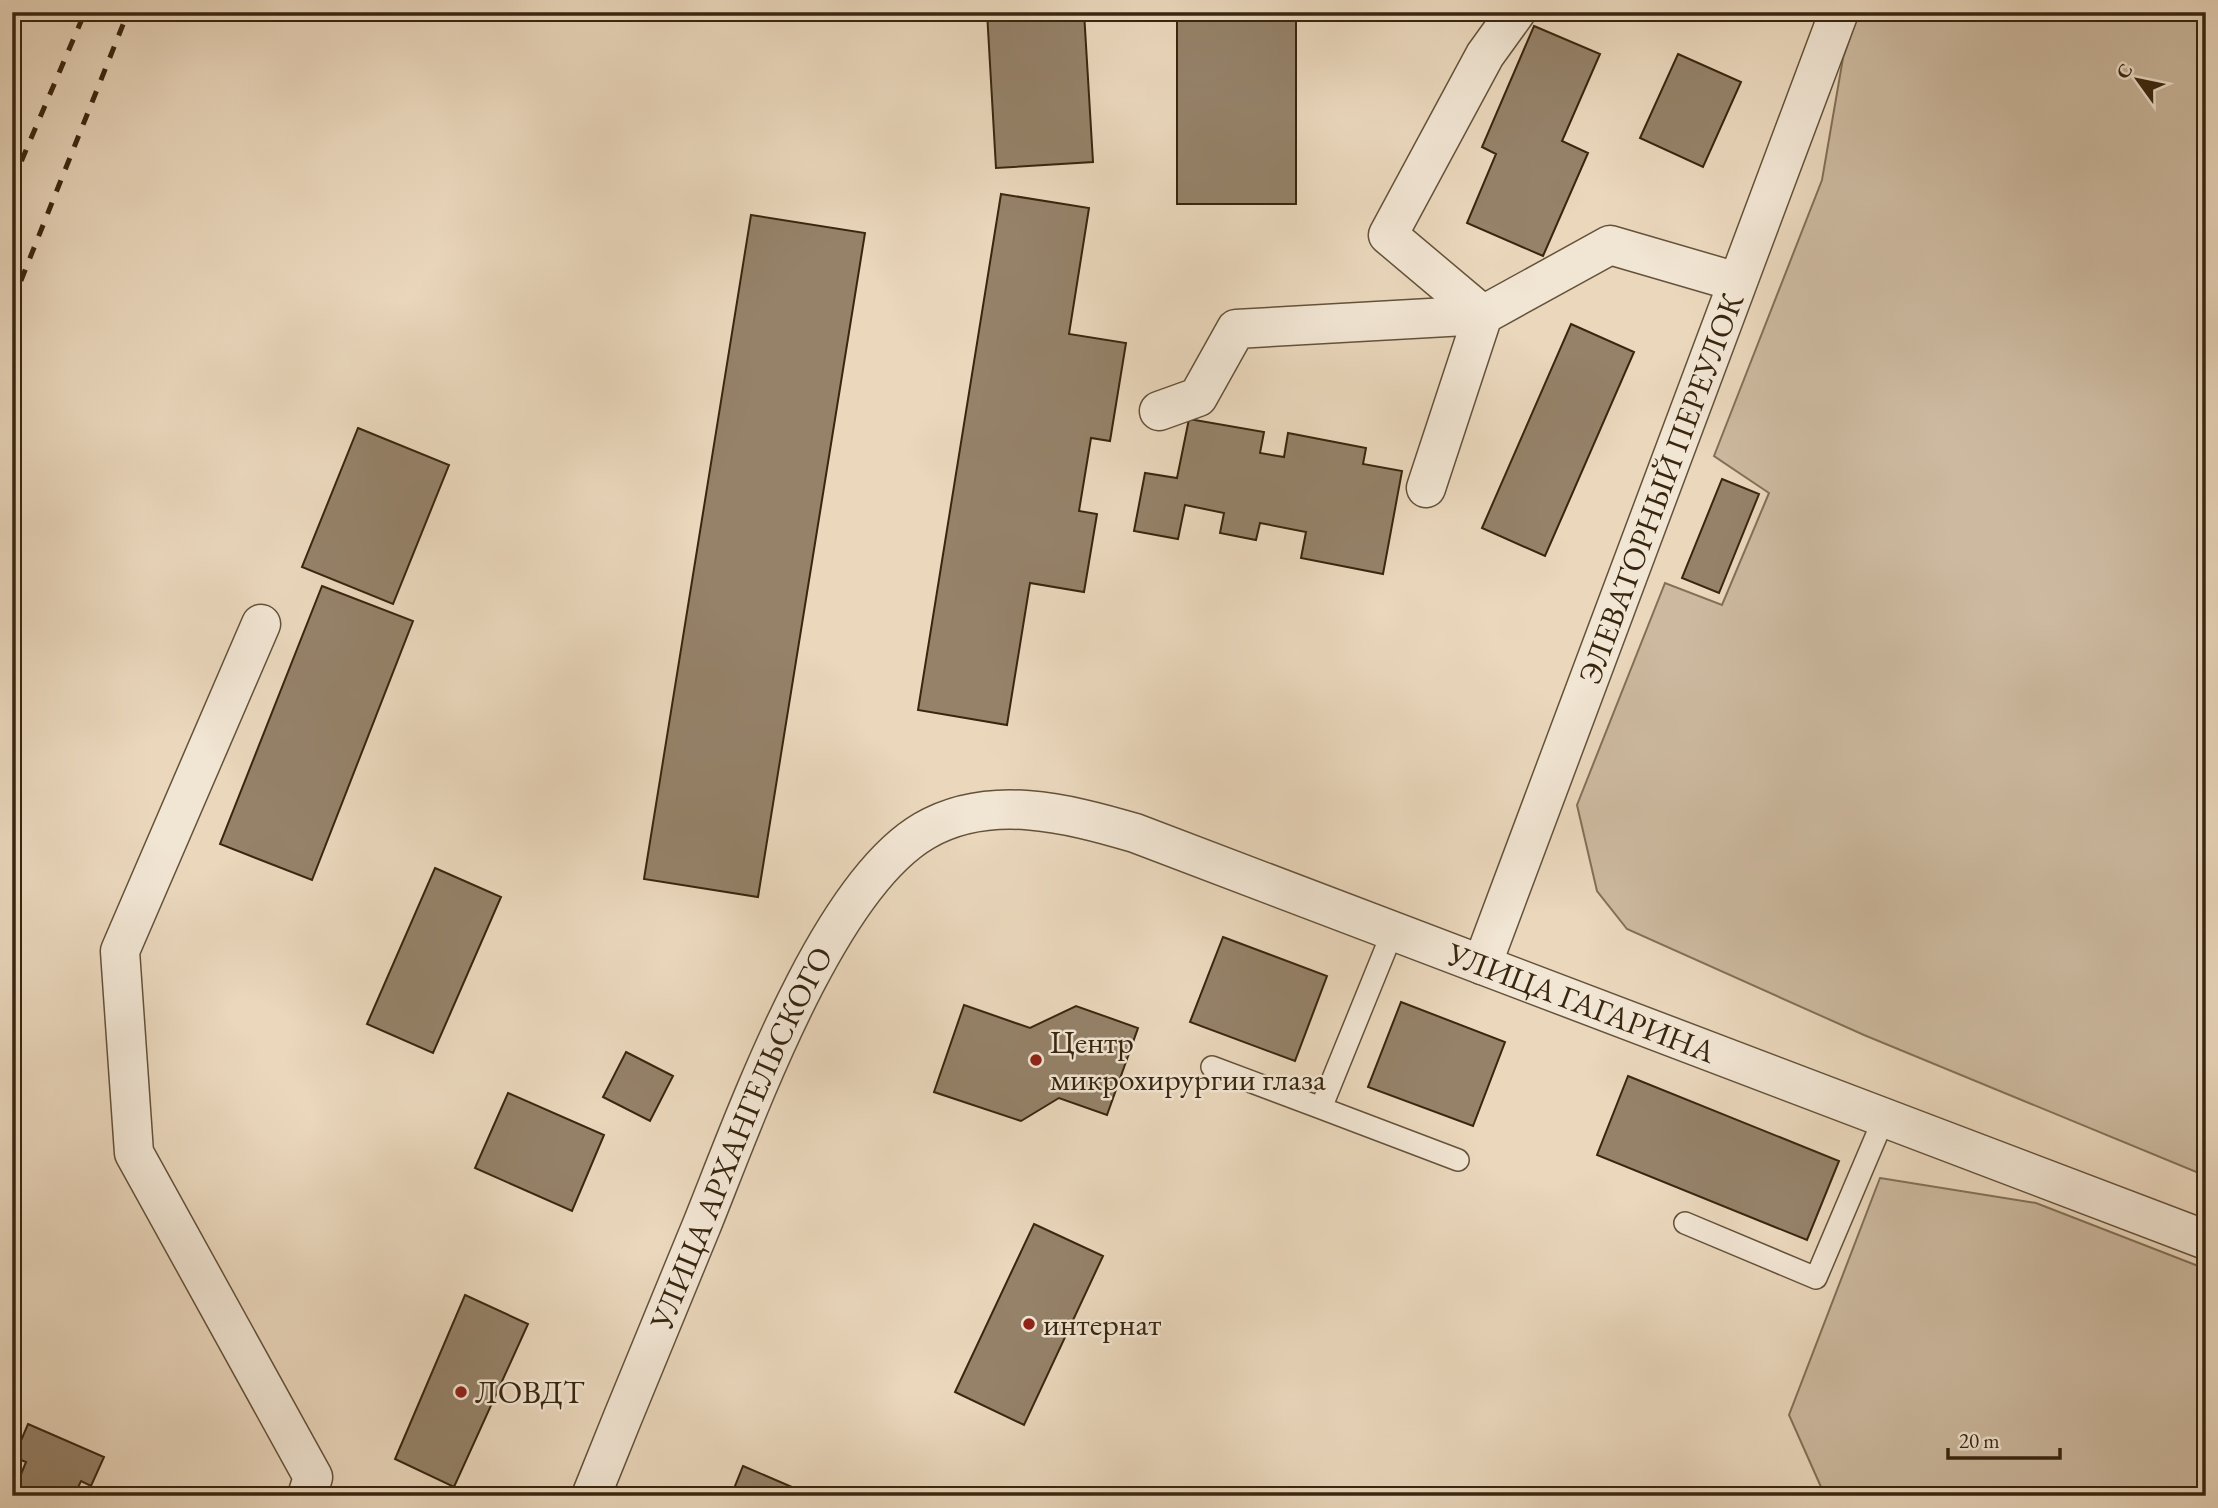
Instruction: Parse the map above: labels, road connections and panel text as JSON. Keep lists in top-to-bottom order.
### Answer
{
  "streets": {
    "street": ["ЭЛЕВАТОРНЫЙ ПЕРЕУЛОК", "УЛИЦА ГАГАРИНА", "УЛИЦА АРХАНГЕЛЬСКОГО"]
  },
  "crossings": [
    ["ЭЛЕВАТОРНЫЙ ПЕРЕУЛОК", "УЛИЦА ГАГАРИНА"],
    ["УЛИЦА ГАГАРИНА", "УЛИЦА АРХАНГЕЛЬСКОГО"]
  ],
  "places": ["Центр микрохирургии глаза", "интернат", "ЛОВДТ"],
  "scale_bar": "20 m",
  "north": "top left"
}
